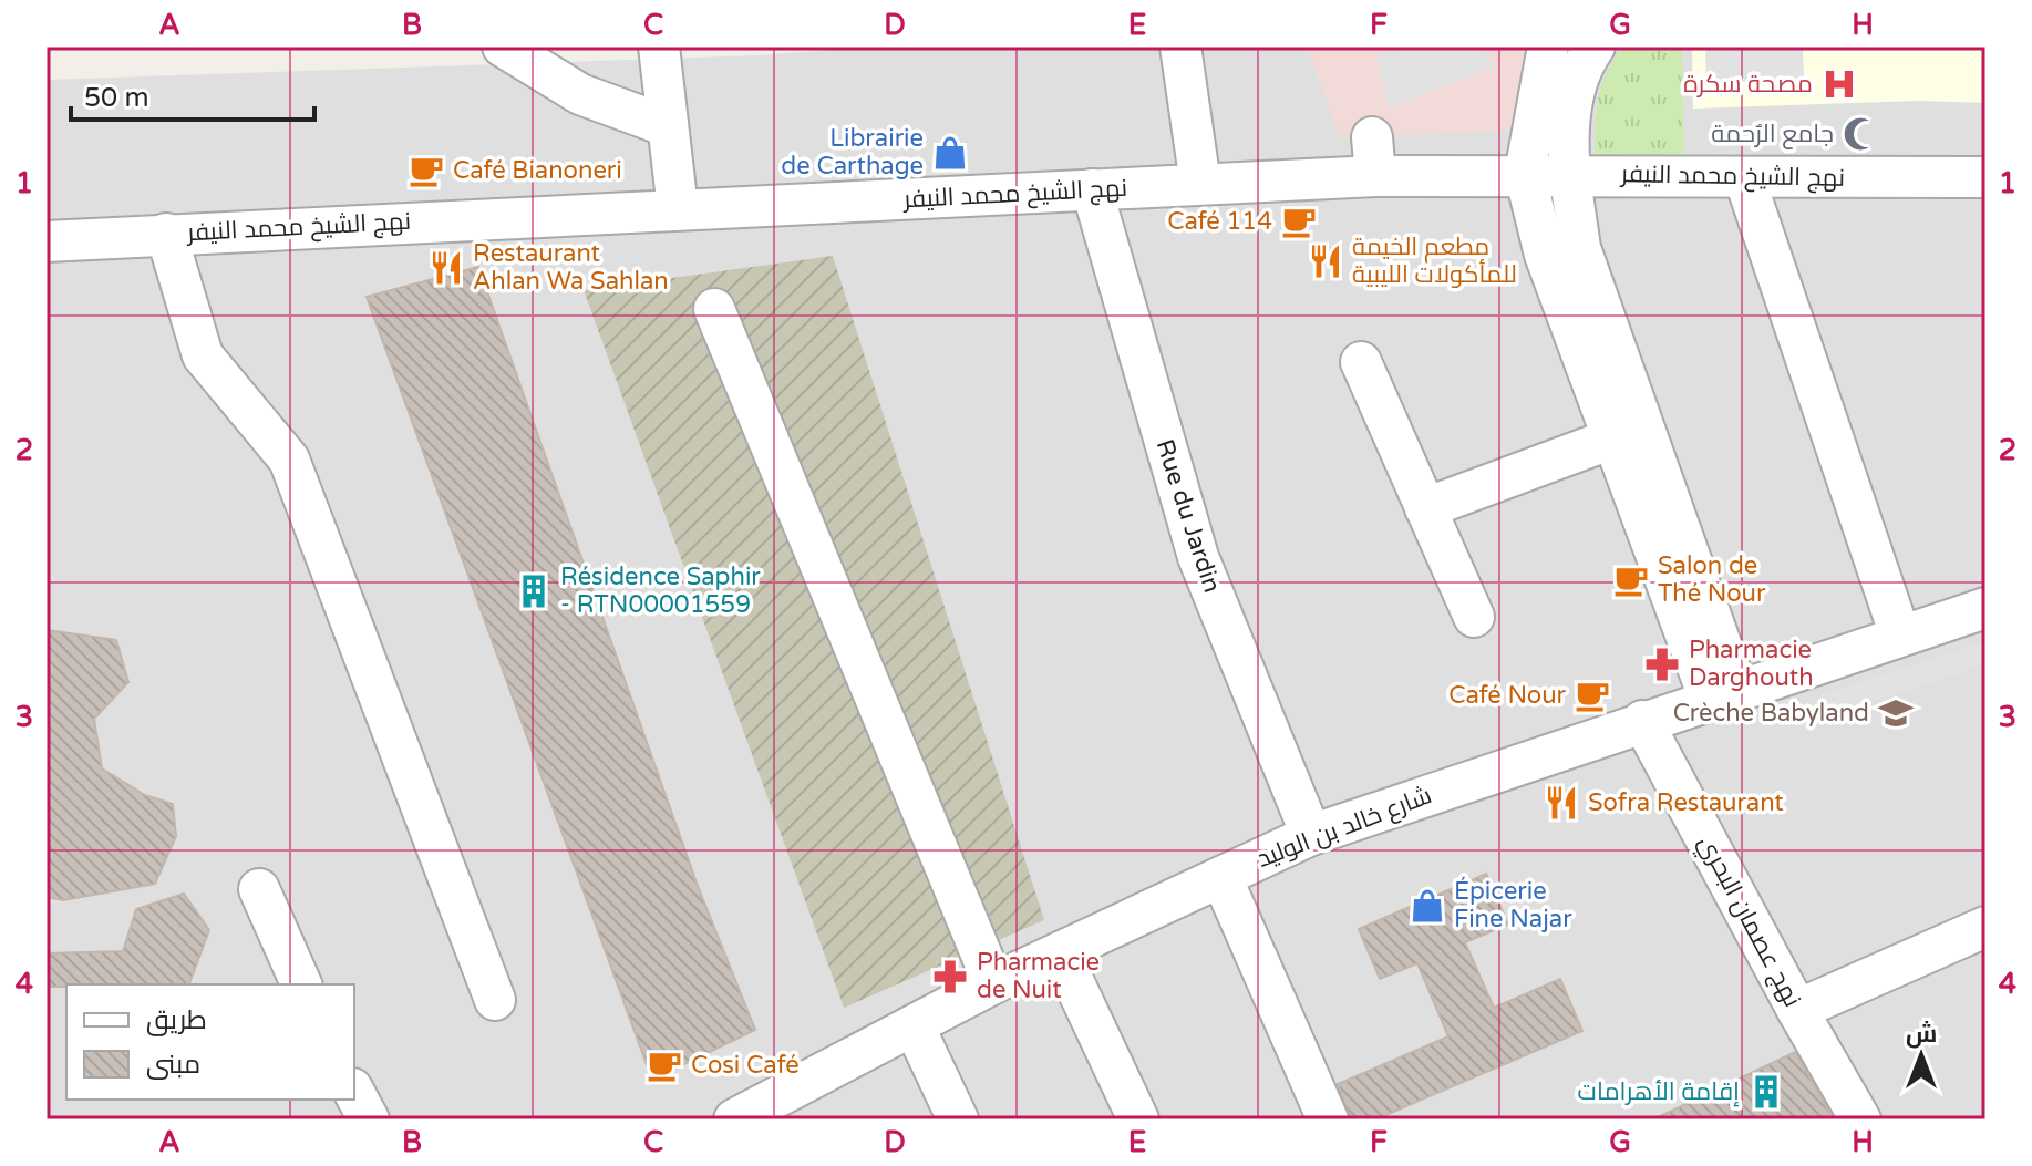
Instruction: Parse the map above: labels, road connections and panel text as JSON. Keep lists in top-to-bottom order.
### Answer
{
  "streets": {
    "street": [
      "نهج الشيخ محمد النيفر",
      "Rue du Jardin",
      "شارع خالد بن الوليد",
      "نهج عصمان البحري"
    ]
  },
  "crossings": [
    ["نهج الشيخ محمد النيفر", "Rue du Jardin"],
    ["Rue du Jardin", "شارع خالد بن الوليد"],
    ["شارع خالد بن الوليد", "نهج عصمان البحري"]
  ],
  "places": {
    "hospital": ["مصحة سكرة"],
    "mosque": ["جامع الرٌحمة"],
    "shop": ["Librairie de Carthage", "Épicerie Fine Najar"],
    "cafe": [
      "Café Bianoneri",
      "Café 114",
      "Salon de Thé Nour",
      "Café Nour",
      "Cosi Café"
    ],
    "restaurant": ["مطعم الخيمة للمأكولات الليبية", "Restaurant Ahlan Wa Sahlan", "Sofra Restaurant"],
    "building": ["Résidence Saphir - RTN00001559", "إقامة الأهرامات"],
    "pharmacy": ["Pharmacie Darghouth", "Pharmacie de Nuit"],
    "school or university": ["Crèche Babyland"]
  },
  "legend": ["طريق", "مبنى"],
  "scale_bar": "50 m",
  "north": "top",
  "grid": {
    "columns": [
      "A",
      "B",
      "C",
      "D",
      "E",
      "F",
      "G",
      "H"
    ],
    "rows": [
      "1",
      "2",
      "3",
      "4"
    ]
  }
}
